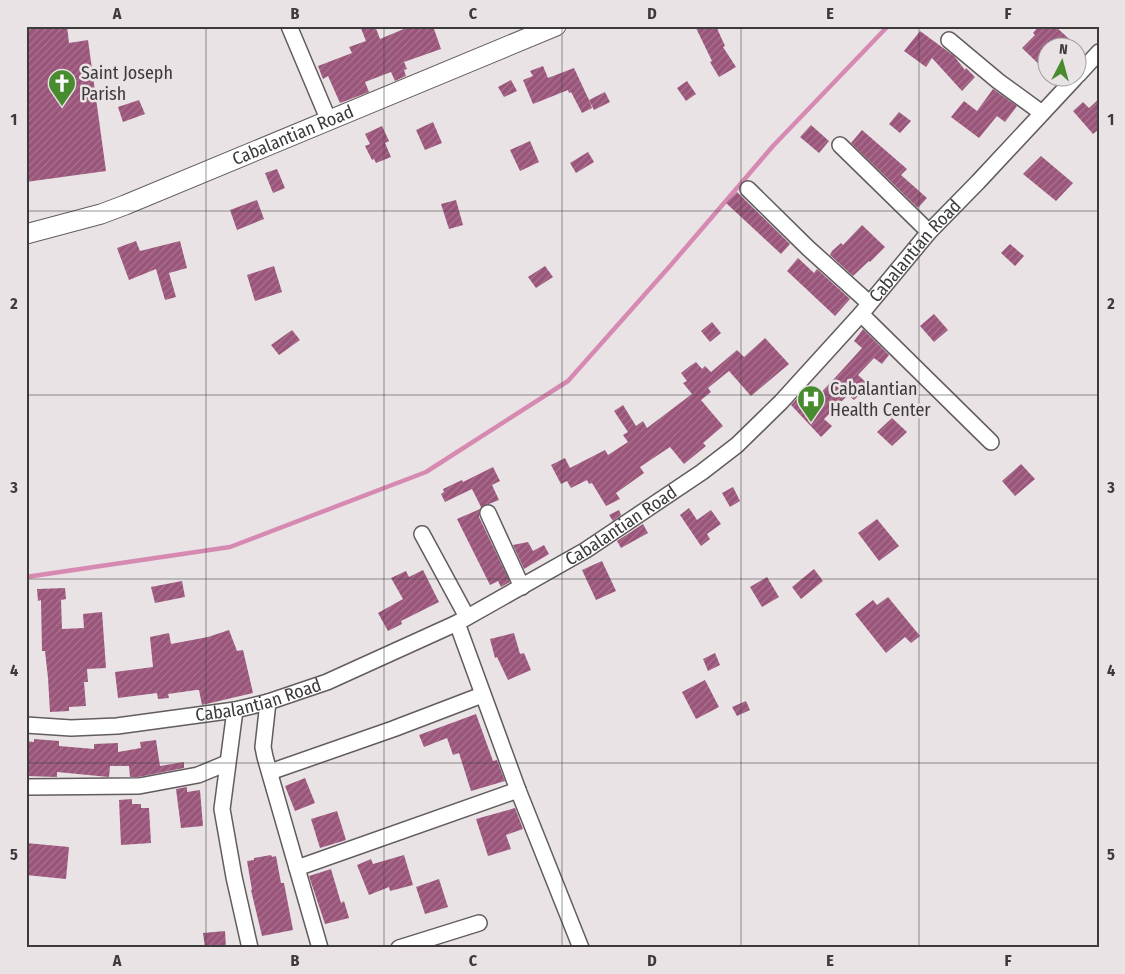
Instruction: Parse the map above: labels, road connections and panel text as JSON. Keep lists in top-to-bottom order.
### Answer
{
  "streets": {
    "street": ["Cabalantian Road"]
  },
  "places": {
    "church": ["Saint Joseph Parish"],
    "hospital": ["Cabalantian Health Center"]
  },
  "north": "top",
  "grid": {
    "columns": [
      "A",
      "B",
      "C",
      "D",
      "E",
      "F"
    ],
    "rows": [
      "1",
      "2",
      "3",
      "4",
      "5"
    ]
  }
}
